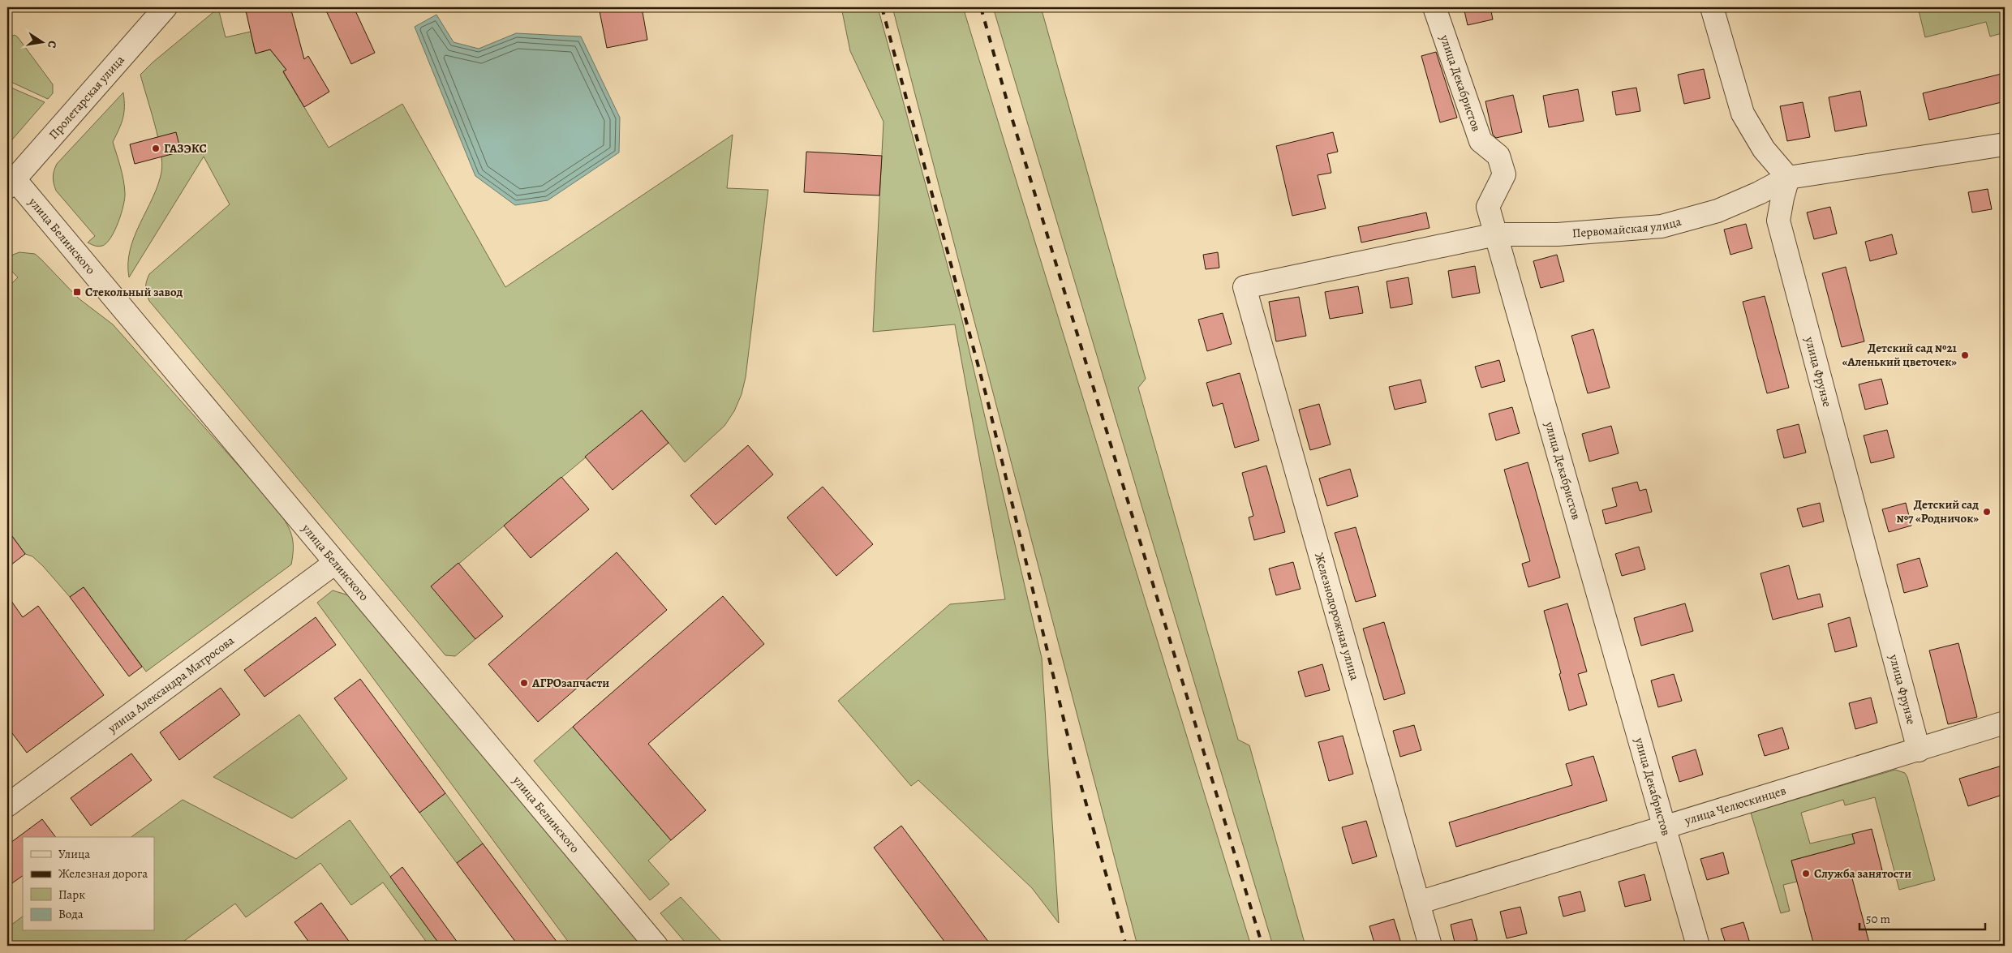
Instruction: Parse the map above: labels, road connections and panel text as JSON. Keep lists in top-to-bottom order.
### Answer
{
  "streets": {
    "street": [
      "улица Декабристов",
      "Пролетарская улица",
      "Первомайская улица",
      "улица Белинского",
      "улица Фрунзе",
      "Железнодорожная улица",
      "улица Александра Матросова",
      "улица Челюскинцев"
    ]
  },
  "crossings": [
    ["улица Декабристов", "Первомайская улица"],
    ["улица Декабристов", "улица Челюскинцев"],
    ["Пролетарская улица", "улица Белинского"],
    ["Первомайская улица", "улица Фрунзе"],
    ["Первомайская улица", "Железнодорожная улица"],
    ["улица Белинского", "улица Александра Матросова"],
    ["улица Фрунзе", "улица Челюскинцев"],
    ["Железнодорожная улица", "улица Челюскинцев"]
  ],
  "places": {
    "other": [
      "ГАЗЭКС",
      "Детский сад №21 «Аленький цветочек»",
      "Детский сад №7 «Родничок»",
      "АГРОзапчасти",
      "Служба занятости"
    ],
    "transit": ["Стекольный завод"]
  },
  "legend": [
    "Улица",
    "Железная дорога",
    "Парк",
    "Вода"
  ],
  "scale_bar": "50 m",
  "north": "right"
}
